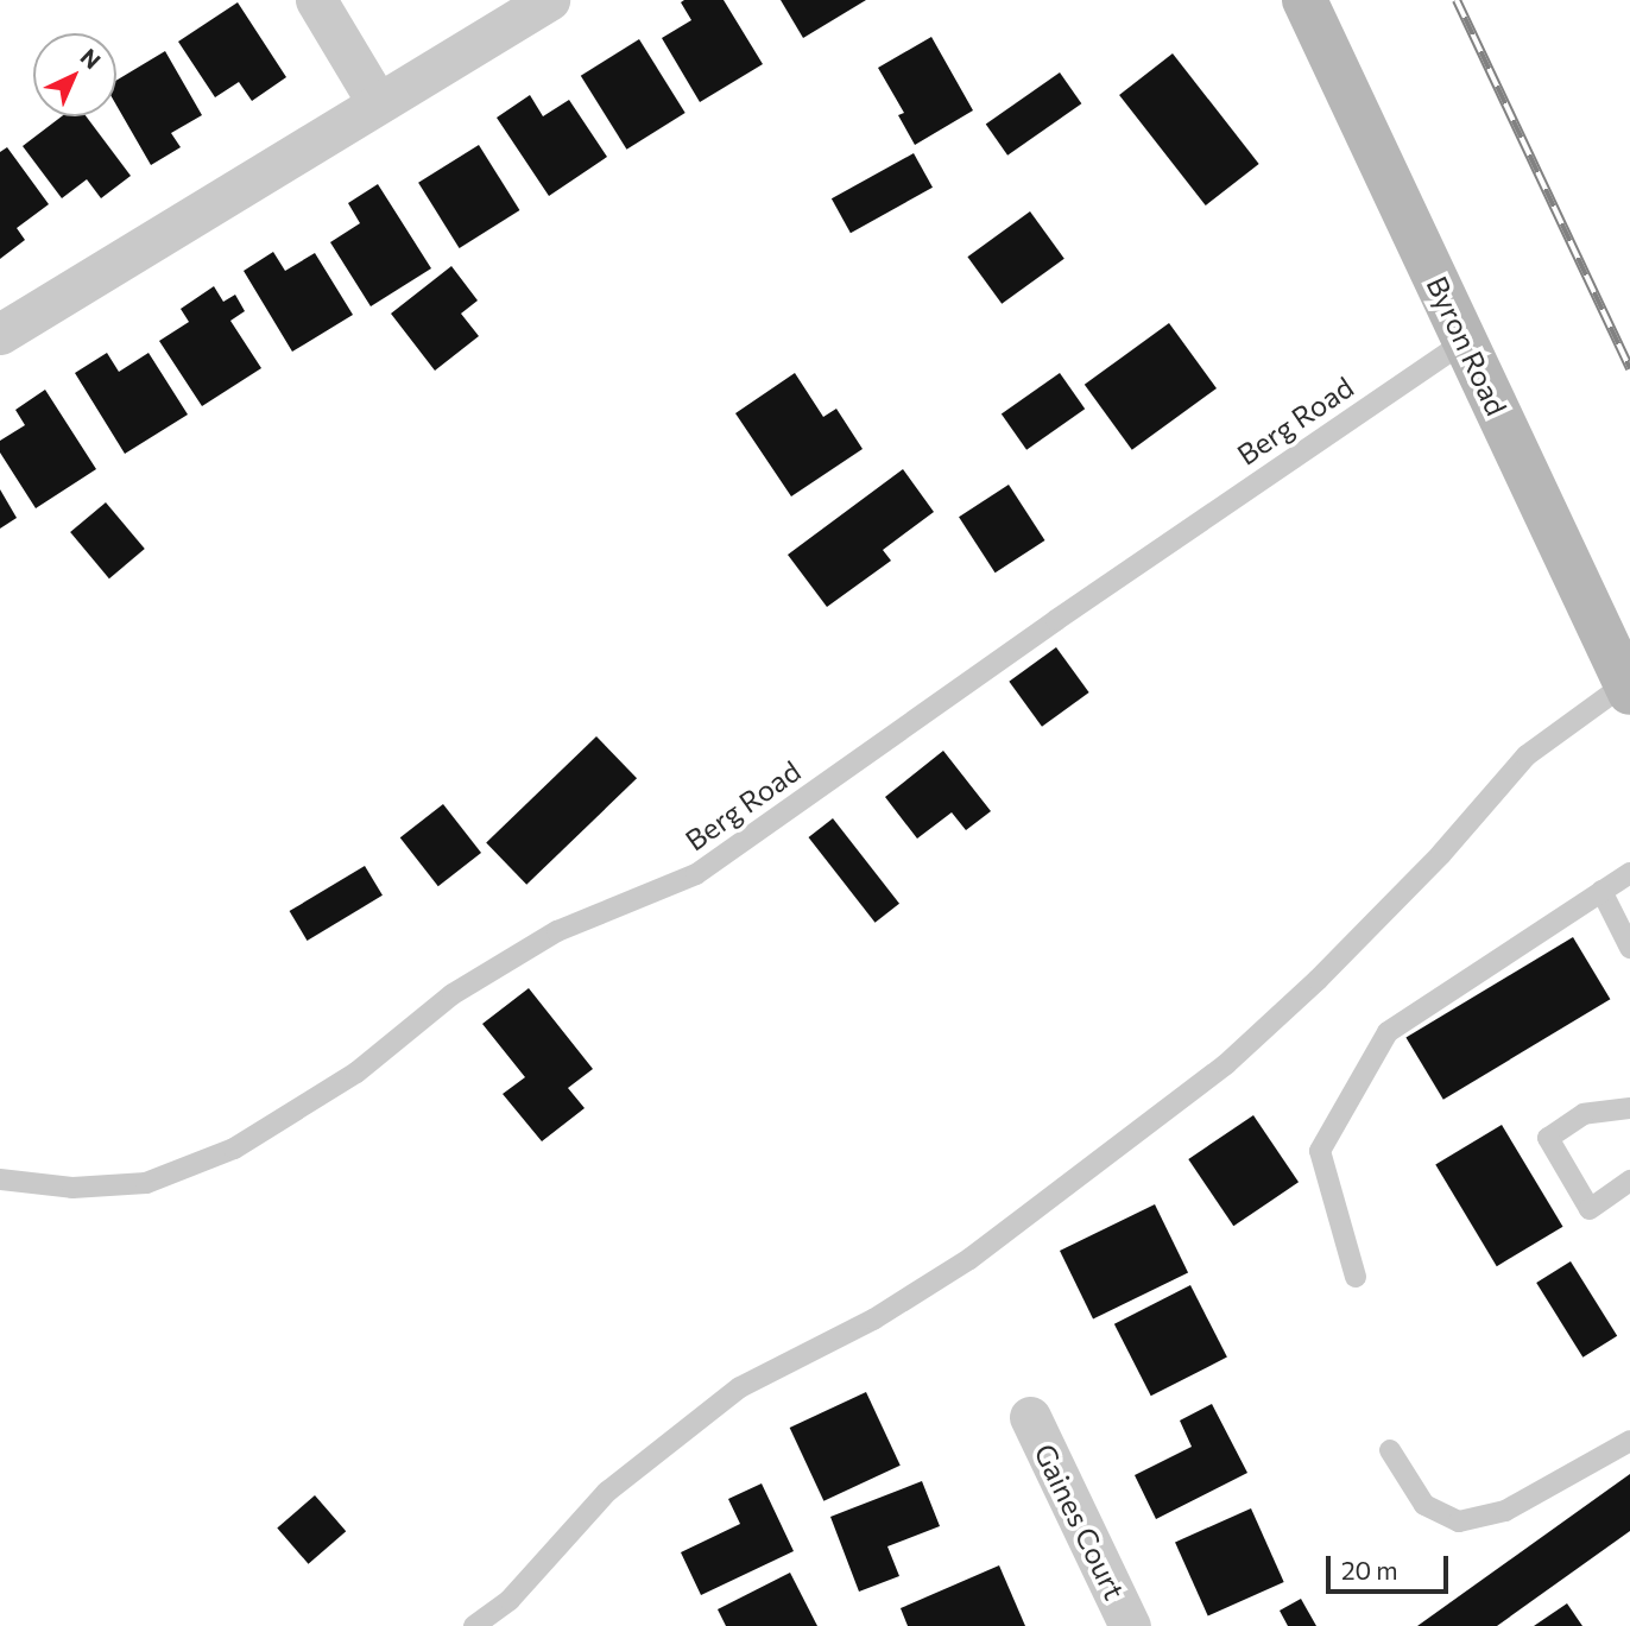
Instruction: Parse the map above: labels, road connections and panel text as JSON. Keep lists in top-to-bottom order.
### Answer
{
  "streets": {
    "main road": ["Byron Road"],
    "street": ["Gaines Court"],
    "lane": ["Berg Road"]
  },
  "crossings": [
    ["Byron Road", "Berg Road"]
  ],
  "scale_bar": "20 m",
  "north": "top right"
}
